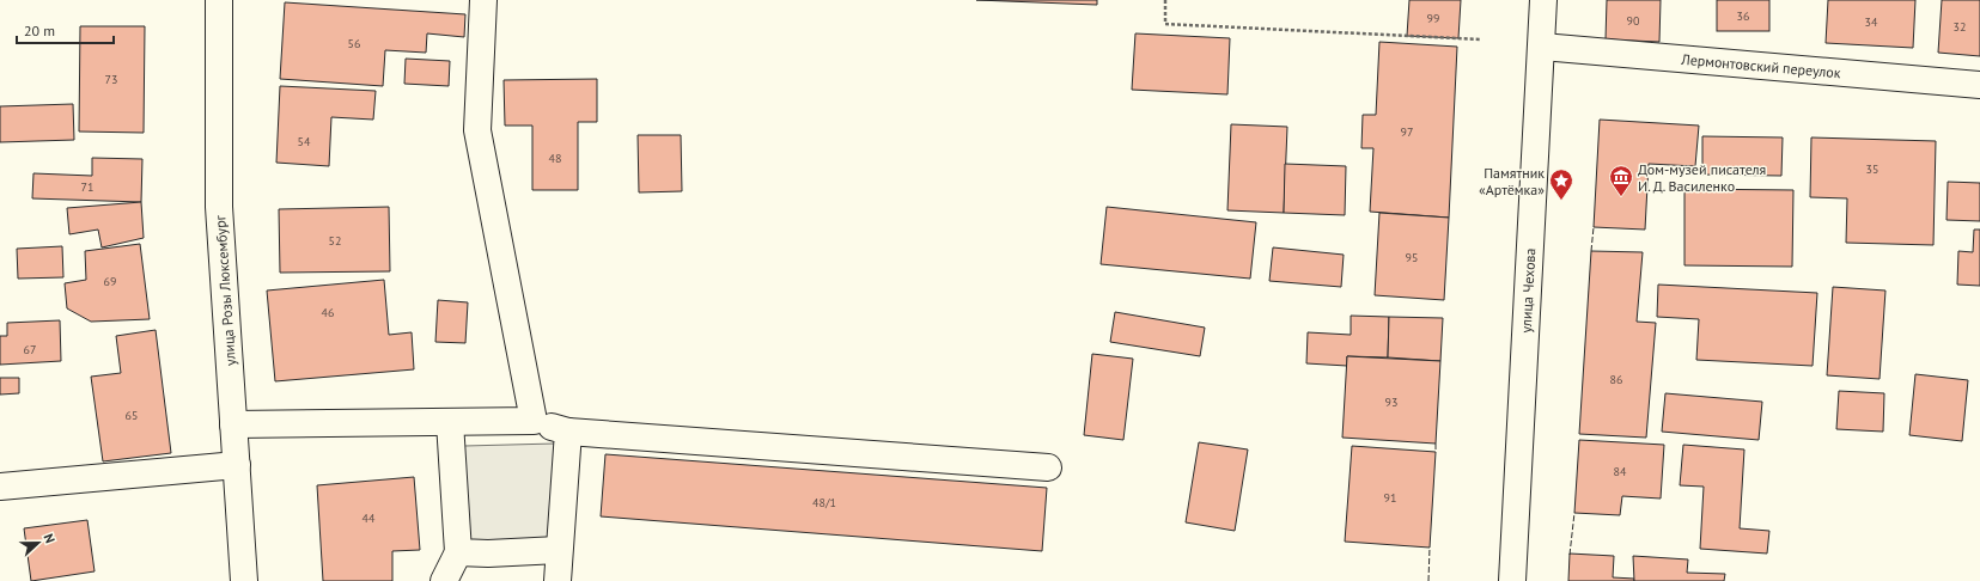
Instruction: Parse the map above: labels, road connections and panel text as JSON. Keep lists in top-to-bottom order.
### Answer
{
  "streets": {
    "street": ["Лермонтовский переулок", "улица Розы Люксембург", "улица Чехова"]
  },
  "crossings": [
    ["Лермонтовский переулок", "улица Чехова"]
  ],
  "places": {
    "museum": ["Дом-музей писателя И. Д. Василенко"],
    "place": ["Памятник «Артёмка»"]
  },
  "house_numbers": [
    "36",
    "99",
    "90",
    "34",
    "32",
    "56",
    "73",
    "97",
    "54",
    "48",
    "35",
    "71",
    "52",
    "95",
    "69",
    "46",
    "67",
    "86",
    "93",
    "65",
    "84",
    "91",
    "48/1",
    "44"
  ],
  "scale_bar": "20 m",
  "north": "right"
}
